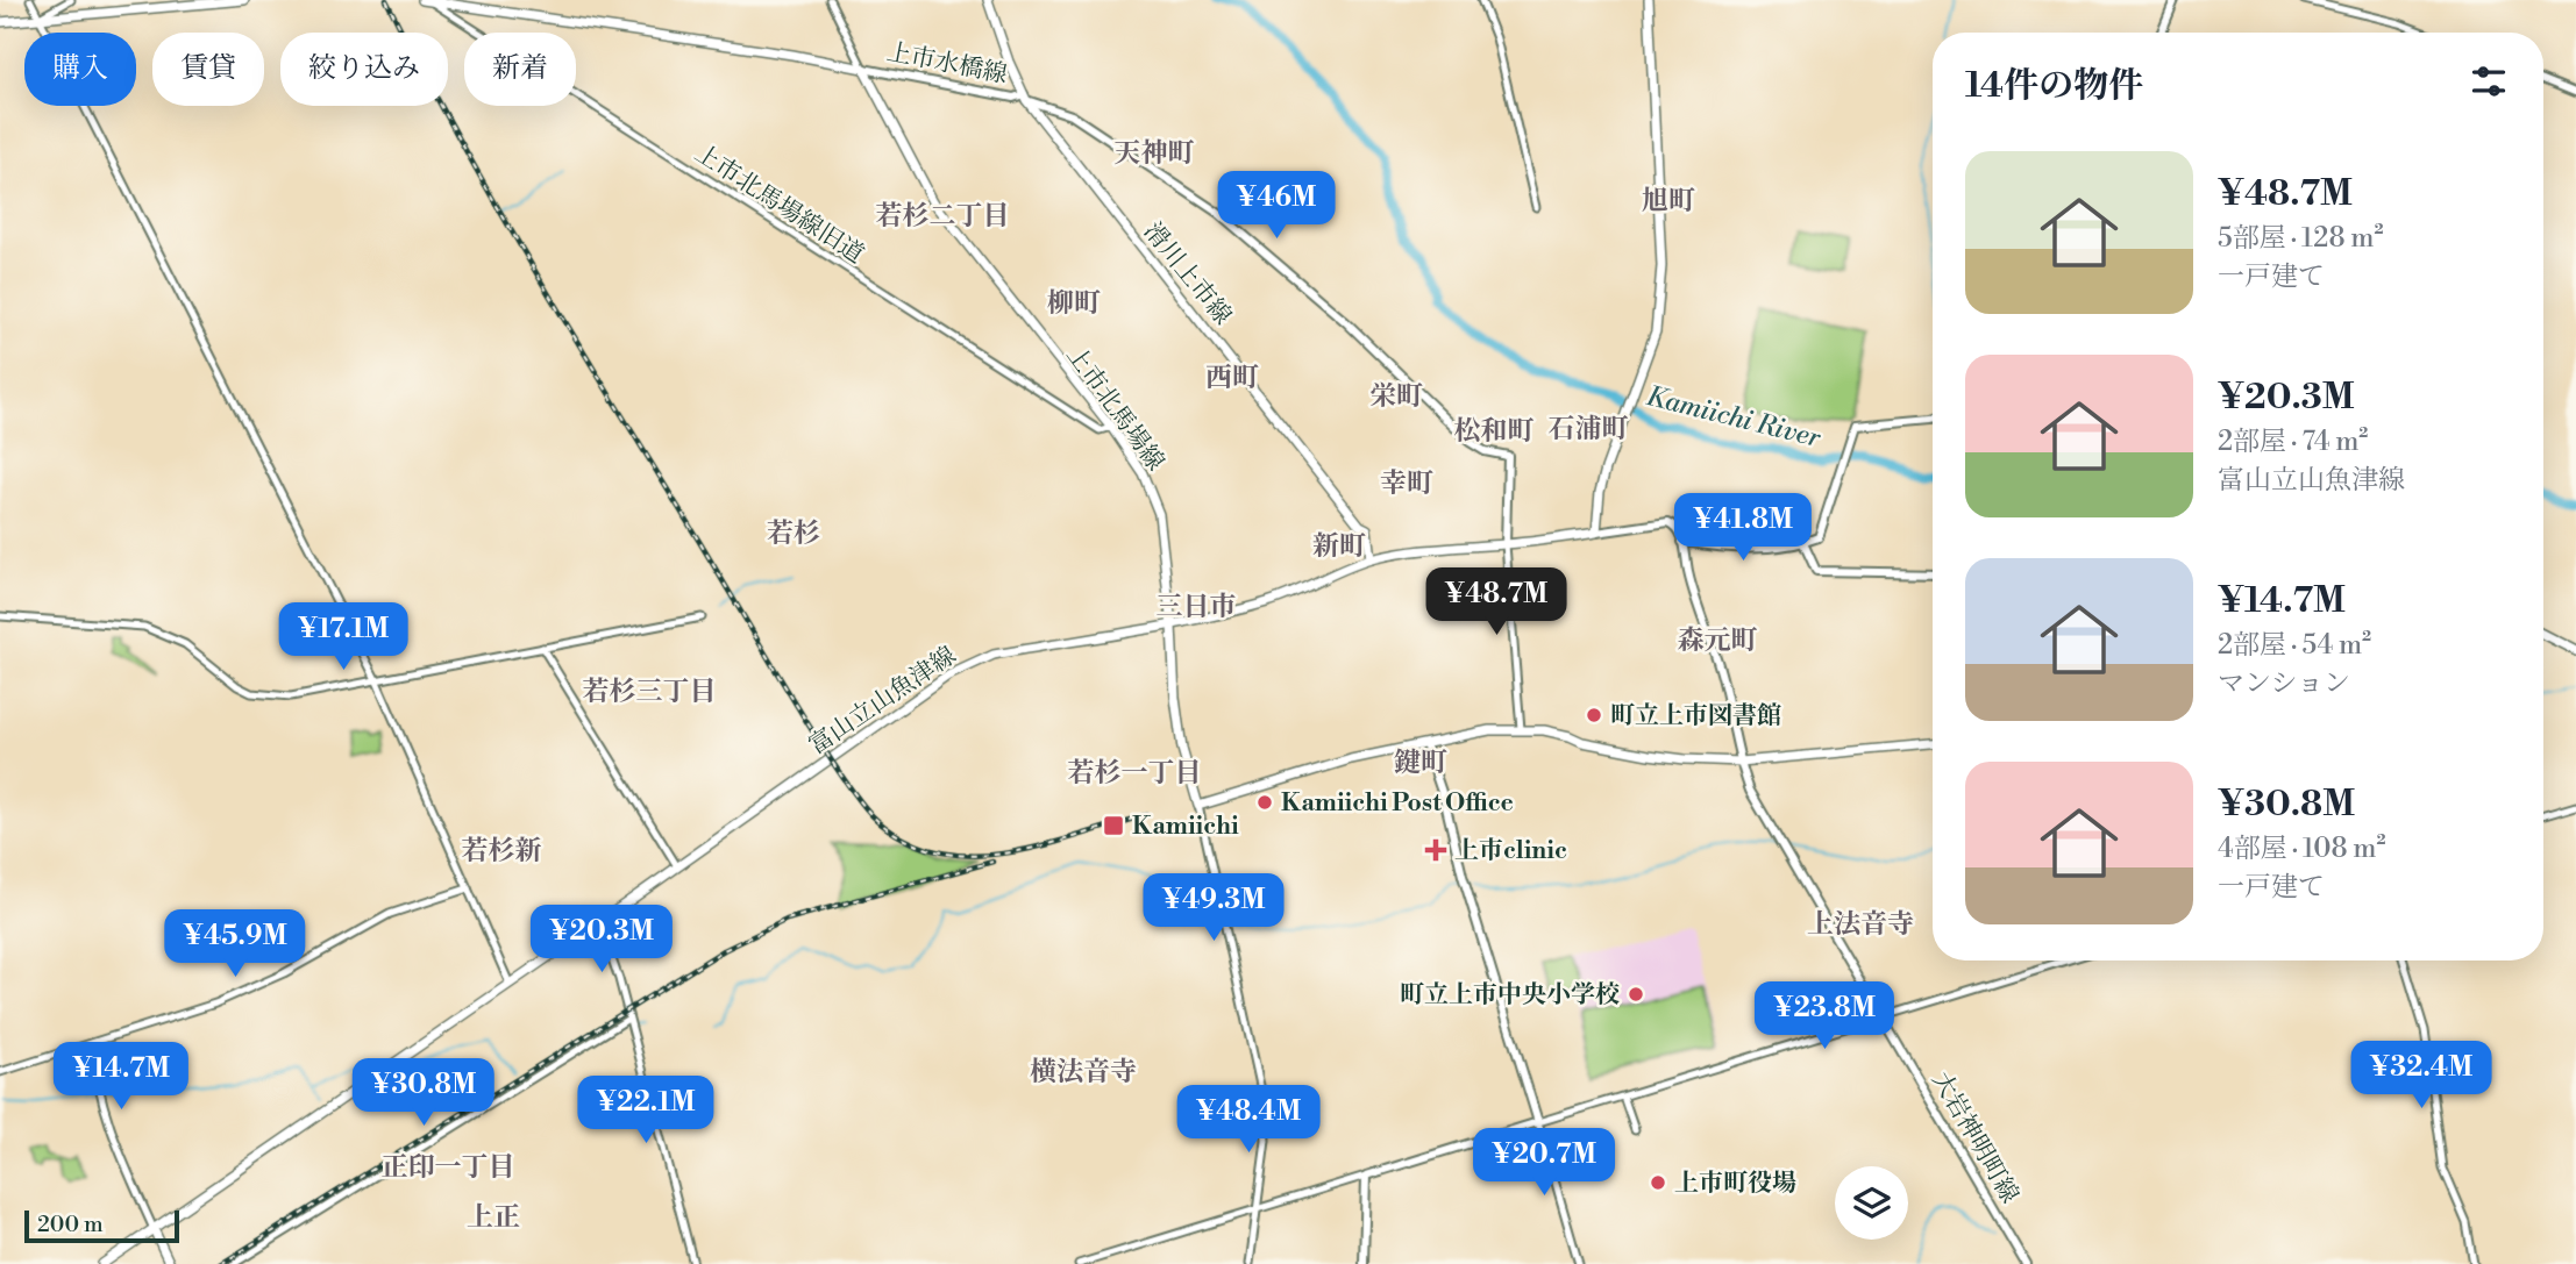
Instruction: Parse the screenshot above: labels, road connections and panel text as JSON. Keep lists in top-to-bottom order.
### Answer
{
  "streets": {
    "main road": [
      "上市水橋線",
      "滑川上市線",
      "上市北馬場線",
      "富山立山魚津線",
      "大岩神明町線"
    ],
    "street": ["上市北馬場線旧道"]
  },
  "crossings": [
    ["上市水橋線", "滑川上市線"],
    ["上市水橋線", "上市北馬場線"],
    ["上市水橋線", "富山立山魚津線"],
    ["上市北馬場線旧道", "上市北馬場線"],
    ["滑川上市線", "富山立山魚津線"],
    ["上市北馬場線", "富山立山魚津線"]
  ],
  "districts": [
    "天神町",
    "旭町",
    "若杉二丁目",
    "柳町",
    "西町",
    "栄町",
    "石浦町",
    "松和町",
    "幸町",
    "若杉",
    "新町",
    "三日市",
    "森元町",
    "若杉三丁目",
    "鍵町",
    "若杉一丁目",
    "若杉新",
    "上法音寺",
    "横法音寺",
    "正印一丁目",
    "上正"
  ],
  "water": ["Kamiichi River"],
  "places": {
    "other": [
      "町立上市図書館",
      "Kamiichi Post Office",
      "町立上市中央小学校",
      "上市町役場"
    ],
    "transit": ["Kamiichi"],
    "health": ["上市clinic"]
  },
  "scale_bar": "200 m",
  "page": {
    "chip": [
      "購入",
      "賃貸",
      "絞り込み",
      "新着"
    ],
    "heading": "14件の物件",
    "list": [
      {
        "name": "¥48.7M",
        "note": "5部屋 · 128 m² · 一戸建て"
      },
      {
        "name": "¥20.3M",
        "note": "2部屋 · 74 m² · 富山立山魚津線"
      },
      {
        "name": "¥14.7M",
        "note": "2部屋 · 54 m² · マンション"
      },
      {
        "name": "¥30.8M",
        "note": "4部屋 · 108 m² · 一戸建て"
      }
    ],
    "price": [
      "¥46M",
      "¥41.8M",
      "¥48.7M",
      "¥17.1M",
      "¥49.3M",
      "¥20.3M",
      "¥45.9M",
      "¥23.8M",
      "¥32.4M",
      "¥14.7M",
      "¥30.8M",
      "¥22.1M",
      "¥48.4M",
      "¥20.7M"
    ],
    "scale": "200 m"
  }
}
